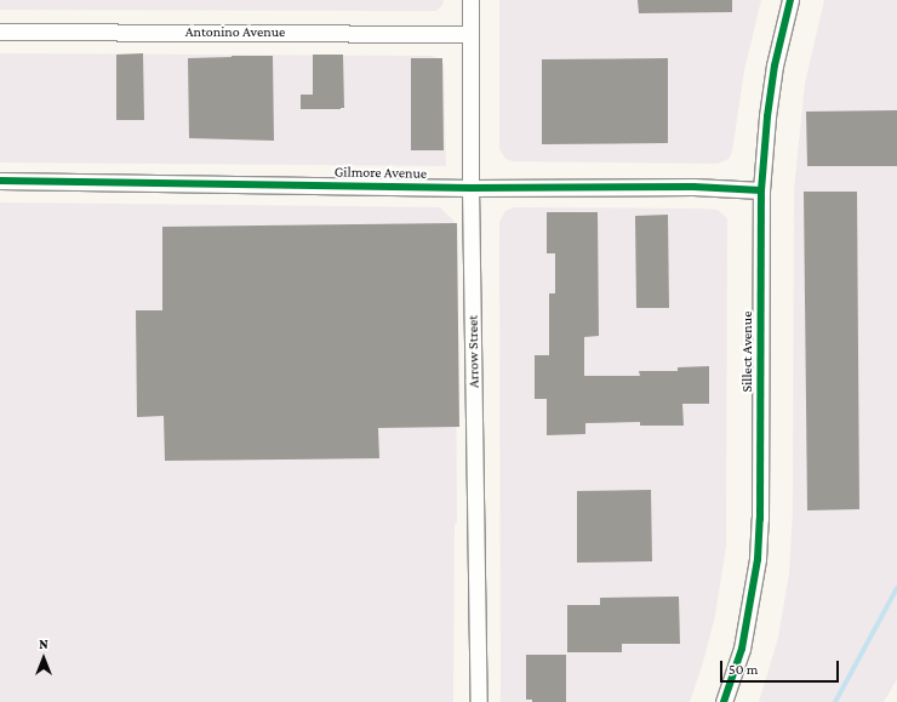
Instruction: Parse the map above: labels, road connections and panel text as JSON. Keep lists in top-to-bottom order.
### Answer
{
  "streets": {
    "street": [
      "Antonino Avenue",
      "Gilmore Avenue",
      "Arrow Street",
      "Sillect Avenue"
    ]
  },
  "crossings": [
    ["Antonino Avenue", "Arrow Street"],
    ["Gilmore Avenue", "Arrow Street"],
    ["Gilmore Avenue", "Sillect Avenue"]
  ],
  "scale_bar": "50 m",
  "north": "top"
}
